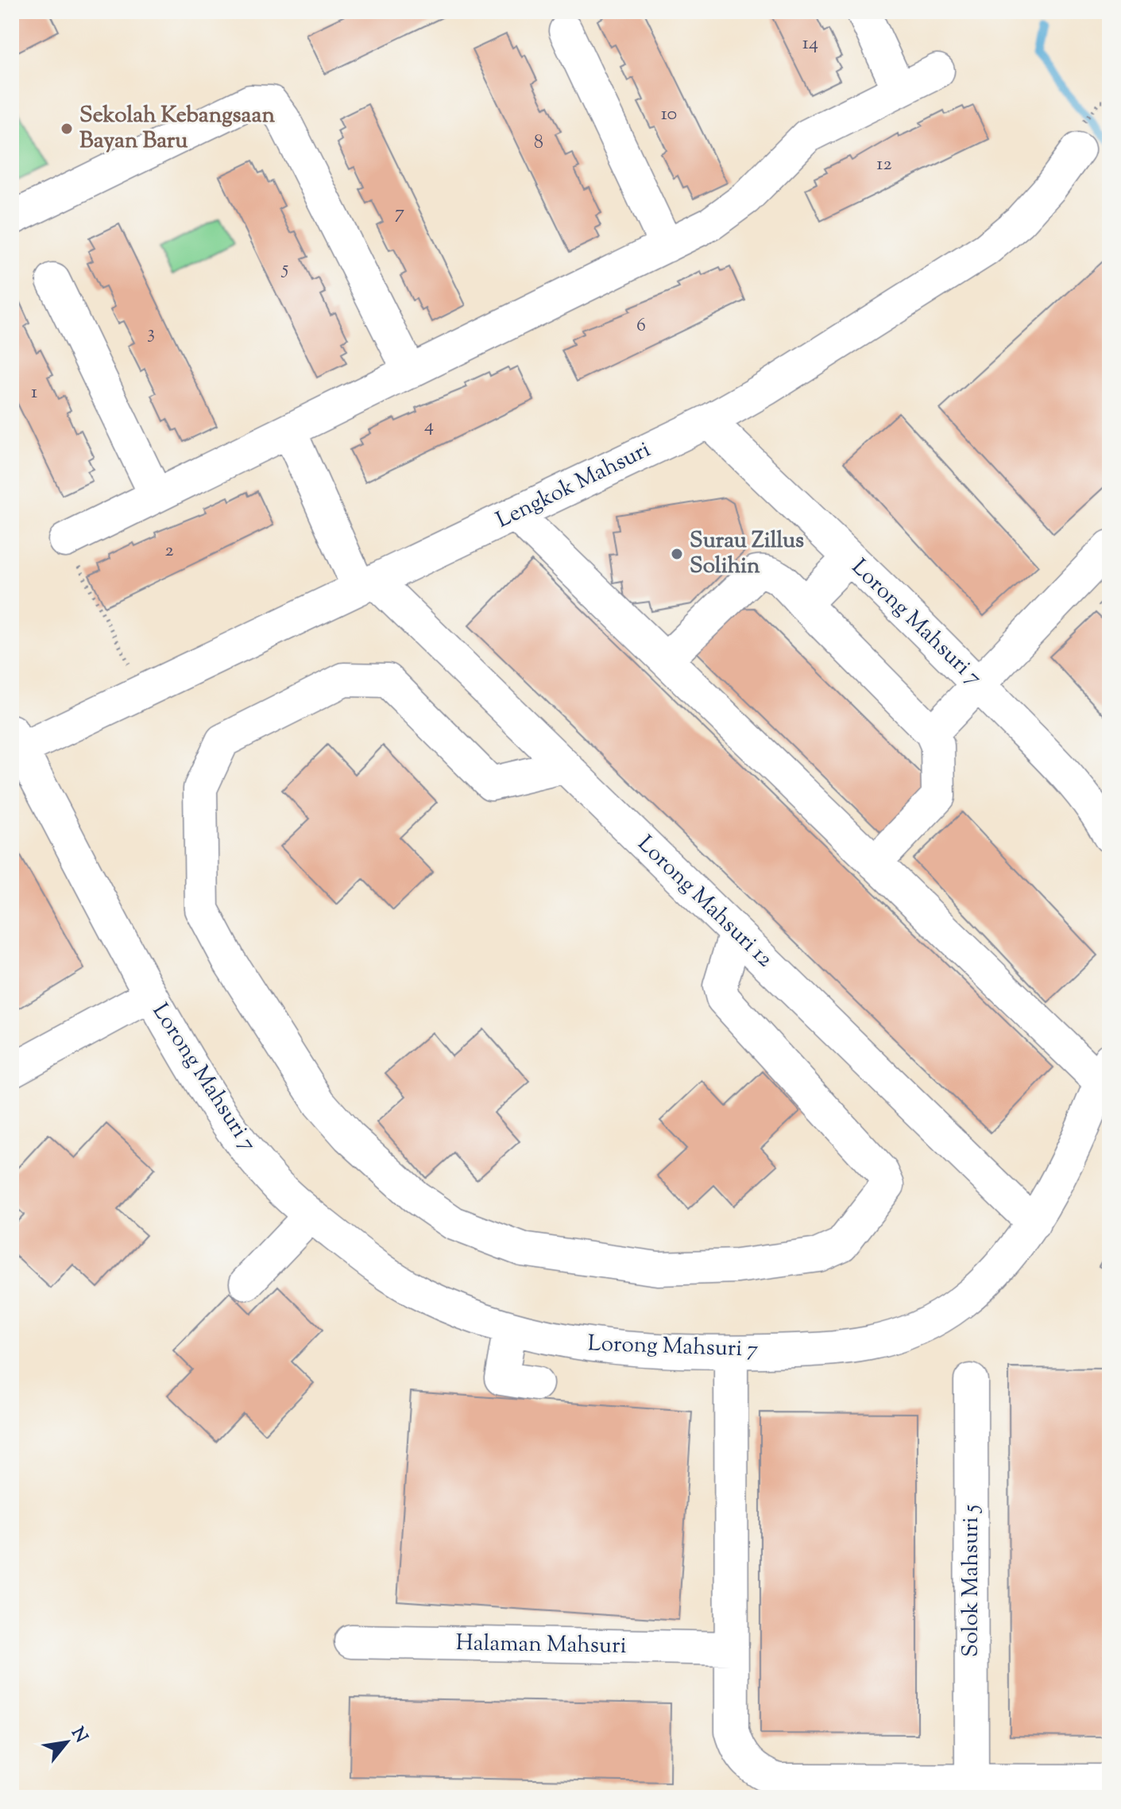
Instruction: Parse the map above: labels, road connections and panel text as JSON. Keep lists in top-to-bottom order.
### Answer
{
  "streets": {
    "street": [
      "Lengkok Mahsuri",
      "Lorong Mahsuri 7",
      "Lorong Mahsuri 12",
      "Solok Mahsuri 5",
      "Halaman Mahsuri"
    ]
  },
  "crossings": [
    ["Lengkok Mahsuri", "Lorong Mahsuri 7"],
    ["Lengkok Mahsuri", "Lorong Mahsuri 12"],
    ["Lorong Mahsuri 7", "Lorong Mahsuri 12"]
  ],
  "places": ["Sekolah Kebangsaan Bayan Baru", "Surau Zillus Solihin"],
  "house_numbers": [
    "14",
    "10",
    "8",
    "12",
    "7",
    "5",
    "6",
    "3",
    "1",
    "4",
    "2"
  ],
  "north": "top right"
}
